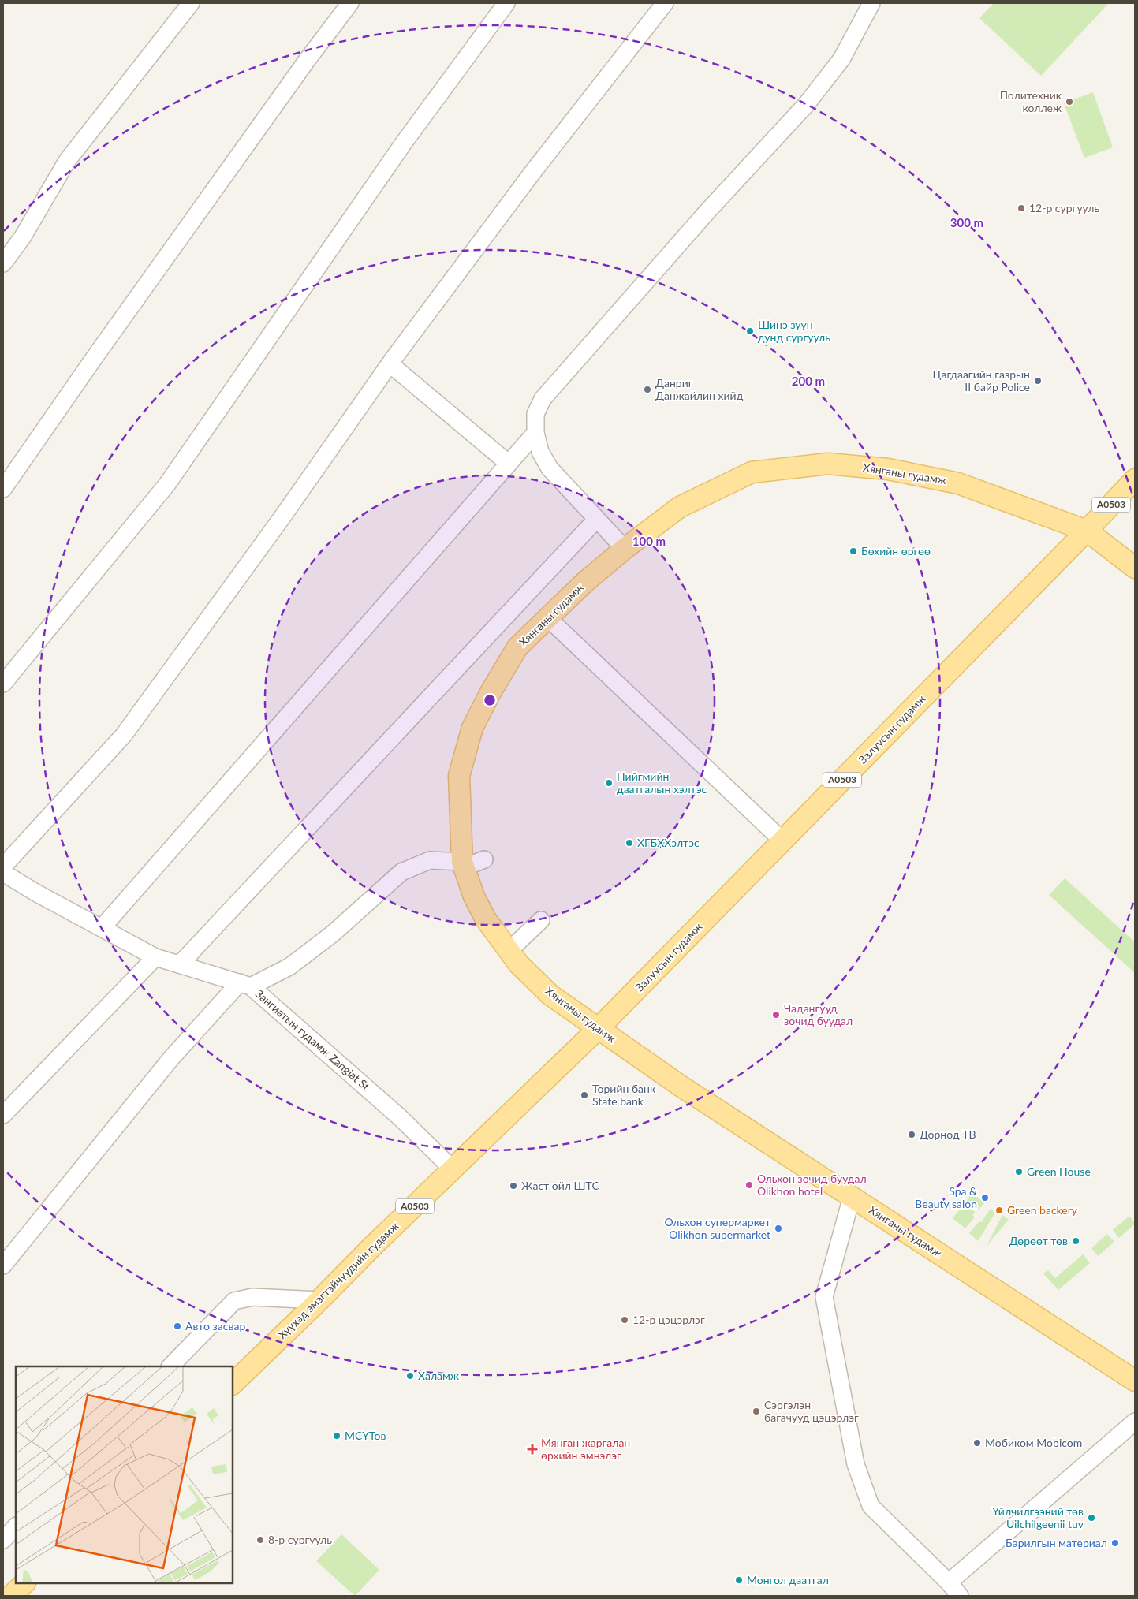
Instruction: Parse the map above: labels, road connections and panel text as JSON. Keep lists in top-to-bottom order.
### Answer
{
  "streets": {
    "main road": [
      "Хянганы гудамж",
      "A0503",
      "Залуусын гудамж",
      "Хүүхэд эмэгтэйчүүдийн гудамж"
    ],
    "street": ["Зангиатын гудамж Zangiat St"]
  },
  "crossings": [
    ["Хянганы гудамж", "A0503"],
    ["Хянганы гудамж", "Залуусын гудамж"],
    ["Хянганы гудамж", "Хүүхэд эмэгтэйчүүдийн гудамж"],
    ["A0503", "Залуусын гудамж"],
    ["Залуусын гудамж", "Хүүхэд эмэгтэйчүүдийн гудамж"],
    ["Зангиатын гудамж Zangiat St", "Хүүхэд эмэгтэйчүүдийн гудамж"]
  ],
  "places": {
    "other": [
      "Политехник коллеж",
      "12-р сургууль",
      "Шинэ зуун дунд сургууль",
      "Цагдаагийн газрын II байр Police",
      "Данриг Данжайлин хийд",
      "Бөхийн өргөө",
      "Нийгмийн даатгалын хэлтэс",
      "ХГБХХэлтэс",
      "Чадангууд зочид буудал",
      "Төрийн банк State bank",
      "Дорнод ТВ",
      "Green House",
      "Ольхон зочид буудал Olikhon hotel",
      "Жаст ойл ШТС",
      "Spa & Beauty salon",
      "Green backery",
      "Ольхон супермаркет Olikhon supermarket",
      "Дөрөөт төв",
      "12-р цэцэрлэг",
      "Авто засвар",
      "Халамж",
      "Сэргэлэн багачууд цэцэрлэг",
      "МСҮТөв",
      "Мобиком Mobicom",
      "Үйлчилгээний төв Uilchilgeenii tuv",
      "8-р сургууль",
      "Барилгын материал",
      "Монгол даатгал"
    ],
    "health": ["Мянган жаргалан өрхийн эмнэлэг"]
  },
  "rings": ["300 m", "200 m", "100 m"]
}
